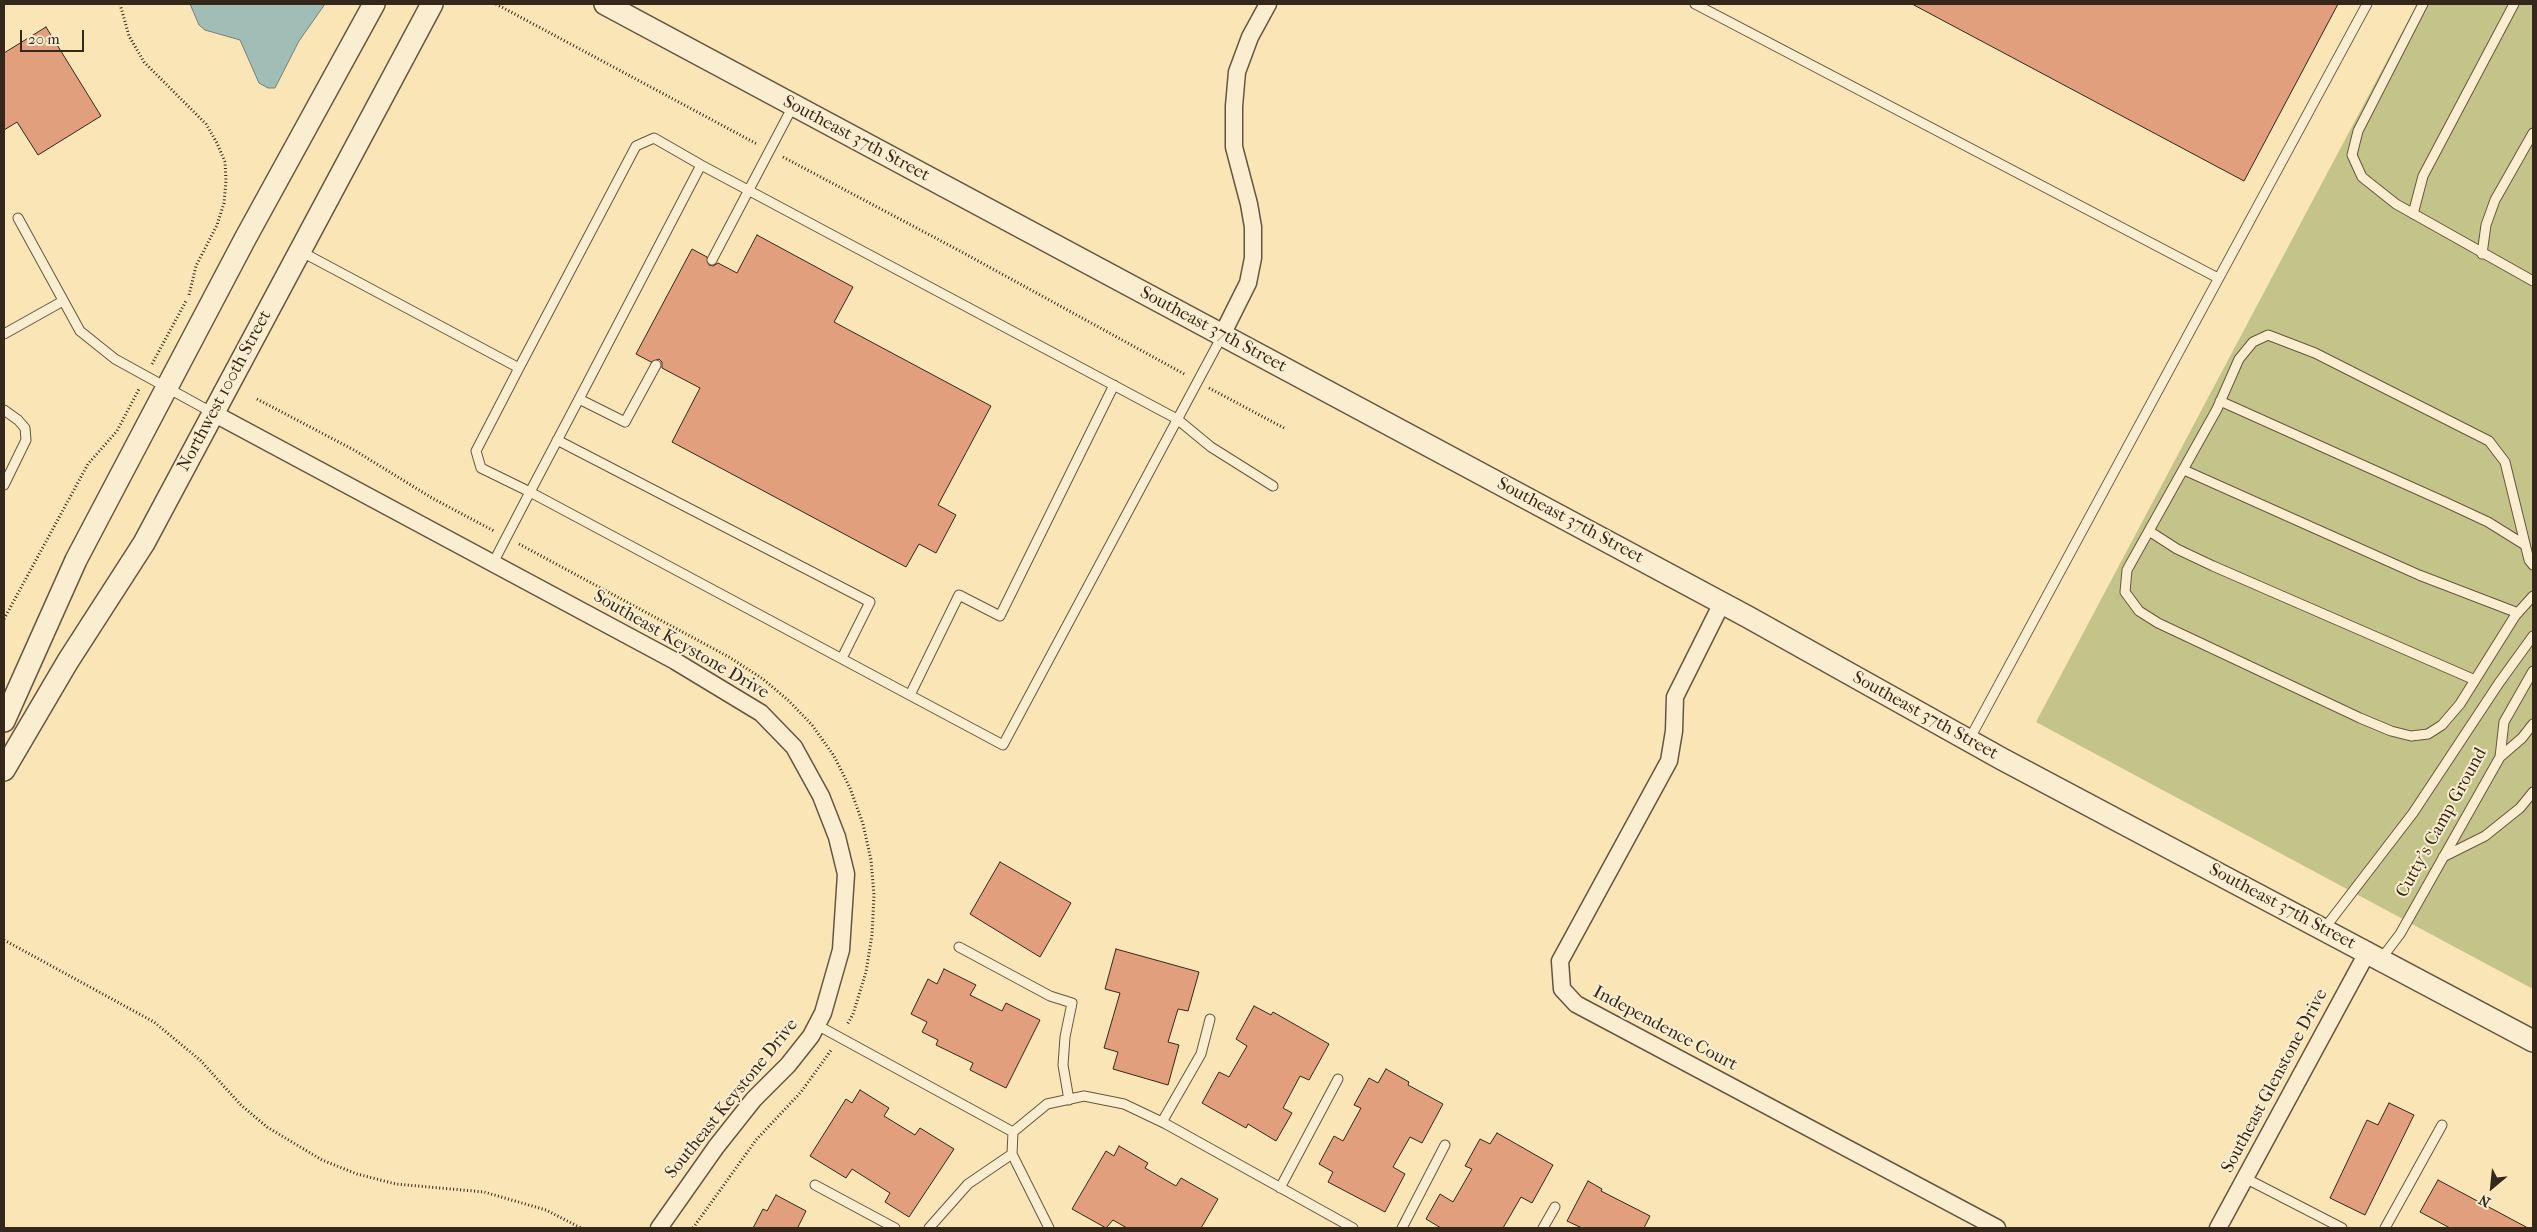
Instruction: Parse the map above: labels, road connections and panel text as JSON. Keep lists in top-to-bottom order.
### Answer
{
  "streets": {
    "street": [
      "Southeast 37th Street",
      "Northwest 100th Street",
      "Southeast Keystone Drive",
      "Independence Court",
      "Southeast Glenstone Drive"
    ],
    "lane": ["Cutty's Camp Ground"]
  },
  "crossings": [
    ["Southeast 37th Street", "Cutty's Camp Ground"],
    ["Southeast 37th Street", "Independence Court"],
    ["Southeast 37th Street", "Southeast Glenstone Drive"],
    ["Northwest 100th Street", "Southeast Keystone Drive"],
    ["Cutty's Camp Ground", "Southeast Glenstone Drive"]
  ],
  "scale_bar": "20 m",
  "north": "bottom left"
}
